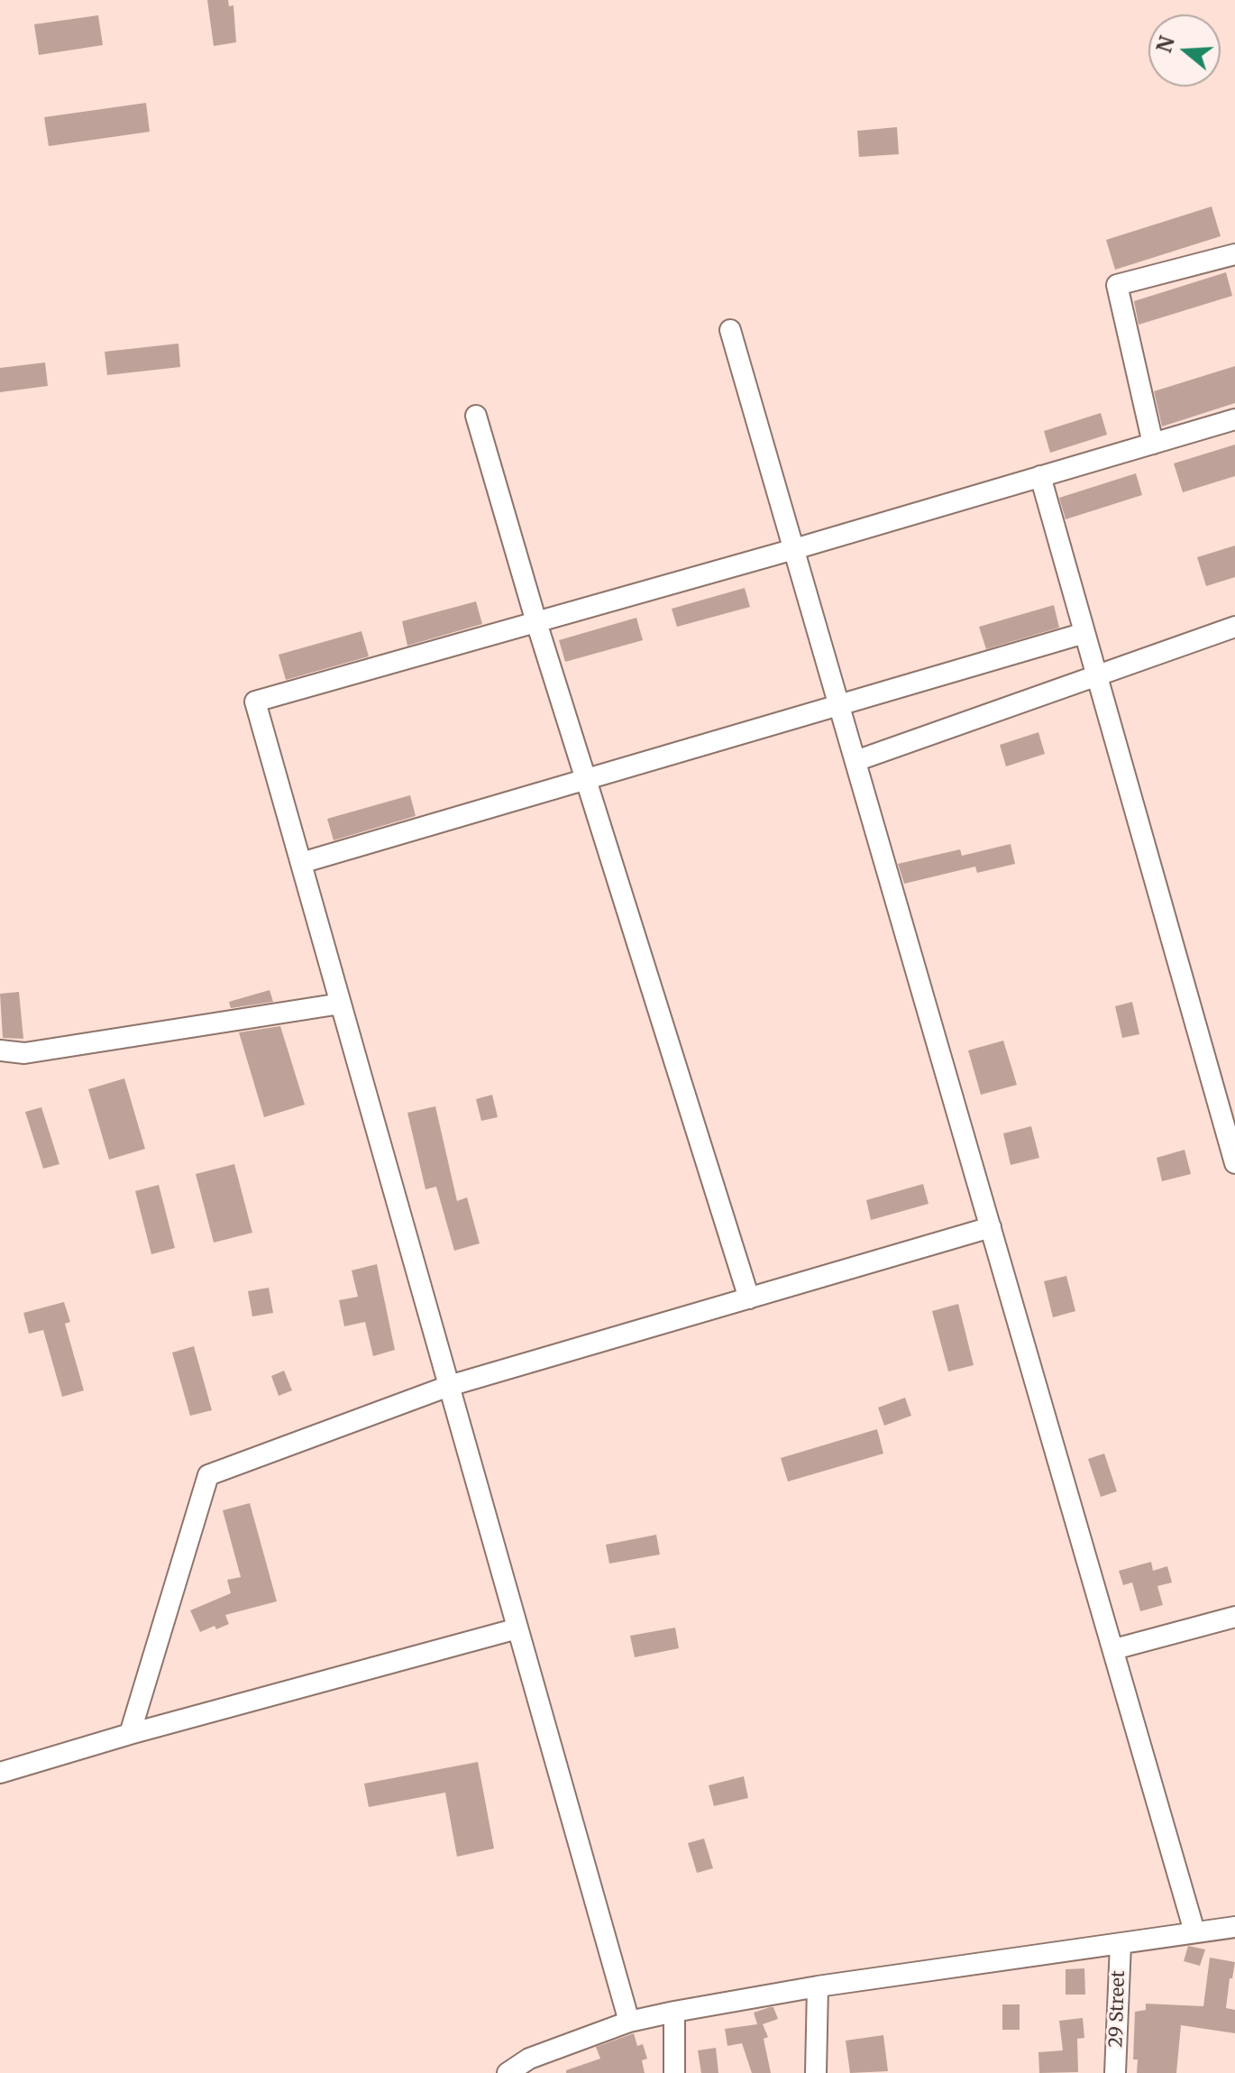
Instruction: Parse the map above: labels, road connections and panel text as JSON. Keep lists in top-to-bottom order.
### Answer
{
  "streets": {
    "street": ["29 Street"]
  },
  "north": "left"
}
